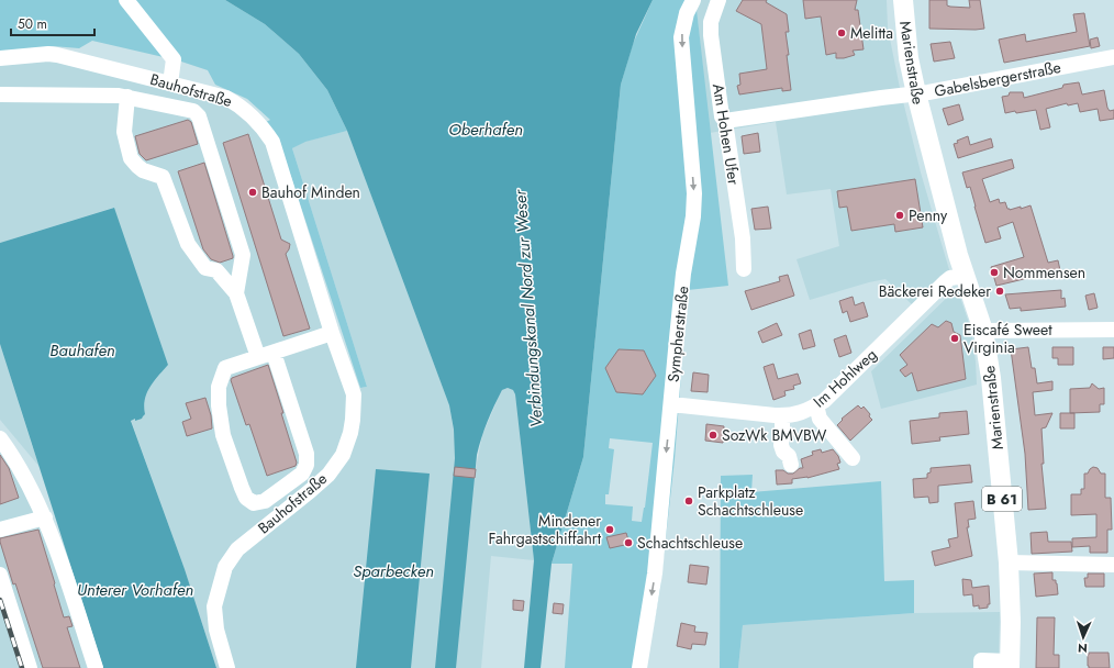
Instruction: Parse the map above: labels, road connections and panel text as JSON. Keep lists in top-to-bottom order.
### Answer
{
  "streets": {
    "main road": ["Marienstraße", "B 61"],
    "street": [
      "Gabelsbergerstraße",
      "Bauhofstraße",
      "Am Hohen Ufer",
      "Sympherstraße",
      "Im Hohlweg"
    ]
  },
  "crossings": [
    ["Marienstraße", "Gabelsbergerstraße"],
    ["Marienstraße", "Im Hohlweg"],
    ["Gabelsbergerstraße", "Am Hohen Ufer"],
    ["Sympherstraße", "Im Hohlweg"]
  ],
  "one_way": ["Sympherstraße"],
  "water": [
    "Oberhafen",
    "Verbindungskanal Nord zur Weser",
    "Bauhafen",
    "Sparbecken",
    "Unterer Vorhafen"
  ],
  "places": [
    "Melitta",
    "Bauhof Minden",
    "Penny",
    "Nommensen",
    "Bäckerei Redeker",
    "Eiscafé Sweet Virginia",
    "SozWk BMVBW",
    "Parkplatz Schachtschleuse",
    "Mindener Fahrgastschiffahrt",
    "Schachtschleuse"
  ],
  "scale_bar": "50 m",
  "north": "bottom"
}
